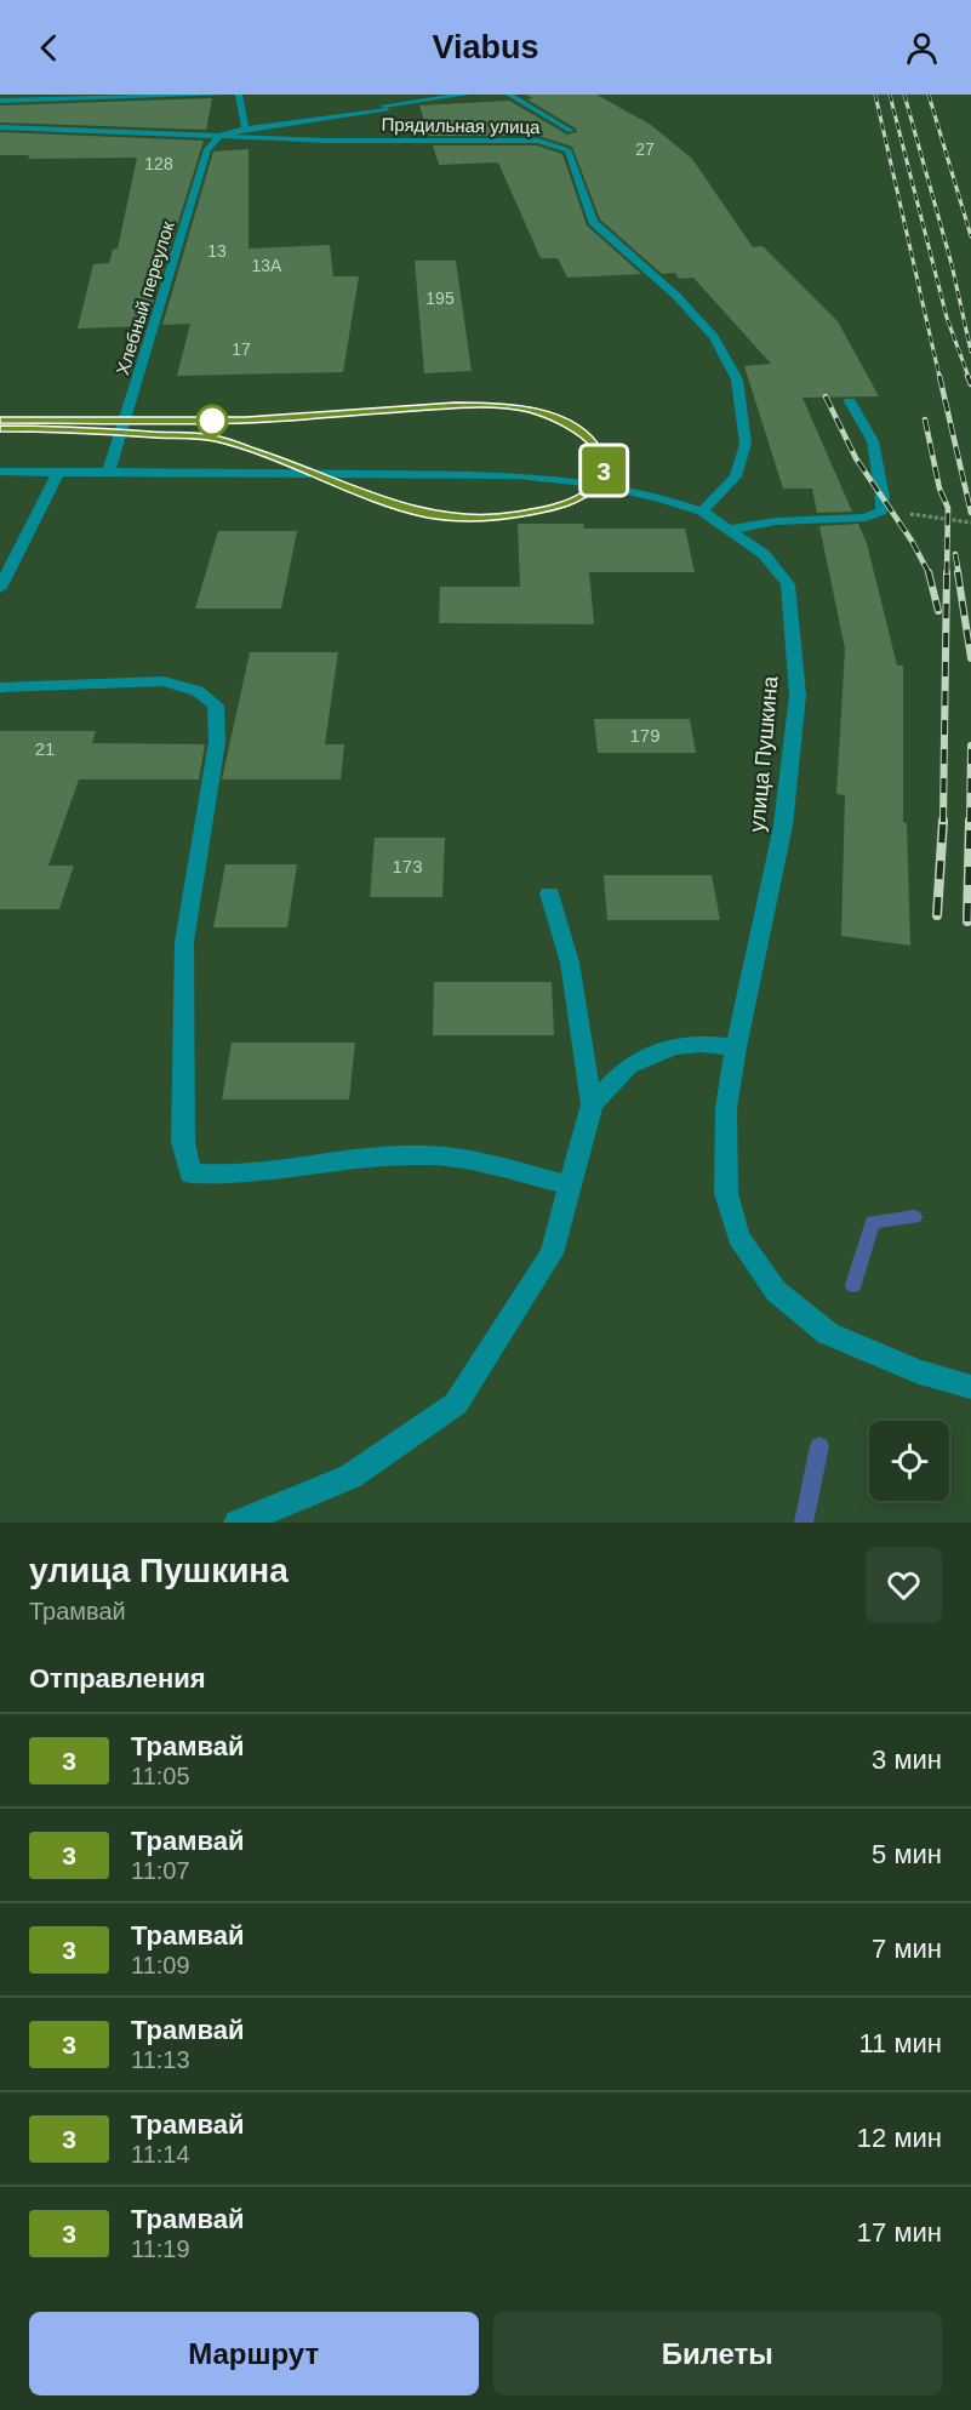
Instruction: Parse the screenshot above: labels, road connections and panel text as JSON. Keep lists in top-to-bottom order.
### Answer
{
  "streets": {
    "street": ["Прядильная улица", "Хлебный переулок", "улица Пушкина"]
  },
  "crossings": [
    ["Прядильная улица", "Хлебный переулок"],
    ["Прядильная улица", "улица Пушкина"],
    ["Хлебный переулок", "улица Пушкина"]
  ],
  "lines": ["tram line 3"],
  "house_numbers": [
    "27",
    "128",
    "13",
    "13А",
    "195",
    "17",
    "179",
    "21",
    "173"
  ],
  "page": {
    "header": "Viabus",
    "on_map": "3",
    "heading": [
      ["улица Пушкина", "Трамвай"],
      "Отправления"
    ],
    "list": [
      {
        "mark": "3",
        "name": "Трамвай",
        "note": "11:05",
        "value": "3 мин"
      },
      {
        "mark": "3",
        "name": "Трамвай",
        "note": "11:07",
        "value": "5 мин"
      },
      {
        "mark": "3",
        "name": "Трамвай",
        "note": "11:09",
        "value": "7 мин"
      },
      {
        "mark": "3",
        "name": "Трамвай",
        "note": "11:13",
        "value": "11 мин"
      },
      {
        "mark": "3",
        "name": "Трамвай",
        "note": "11:14",
        "value": "12 мин"
      },
      {
        "mark": "3",
        "name": "Трамвай",
        "note": "11:19",
        "value": "17 мин"
      }
    ],
    "buttons": ["Маршрут", "Билеты"]
  }
}
